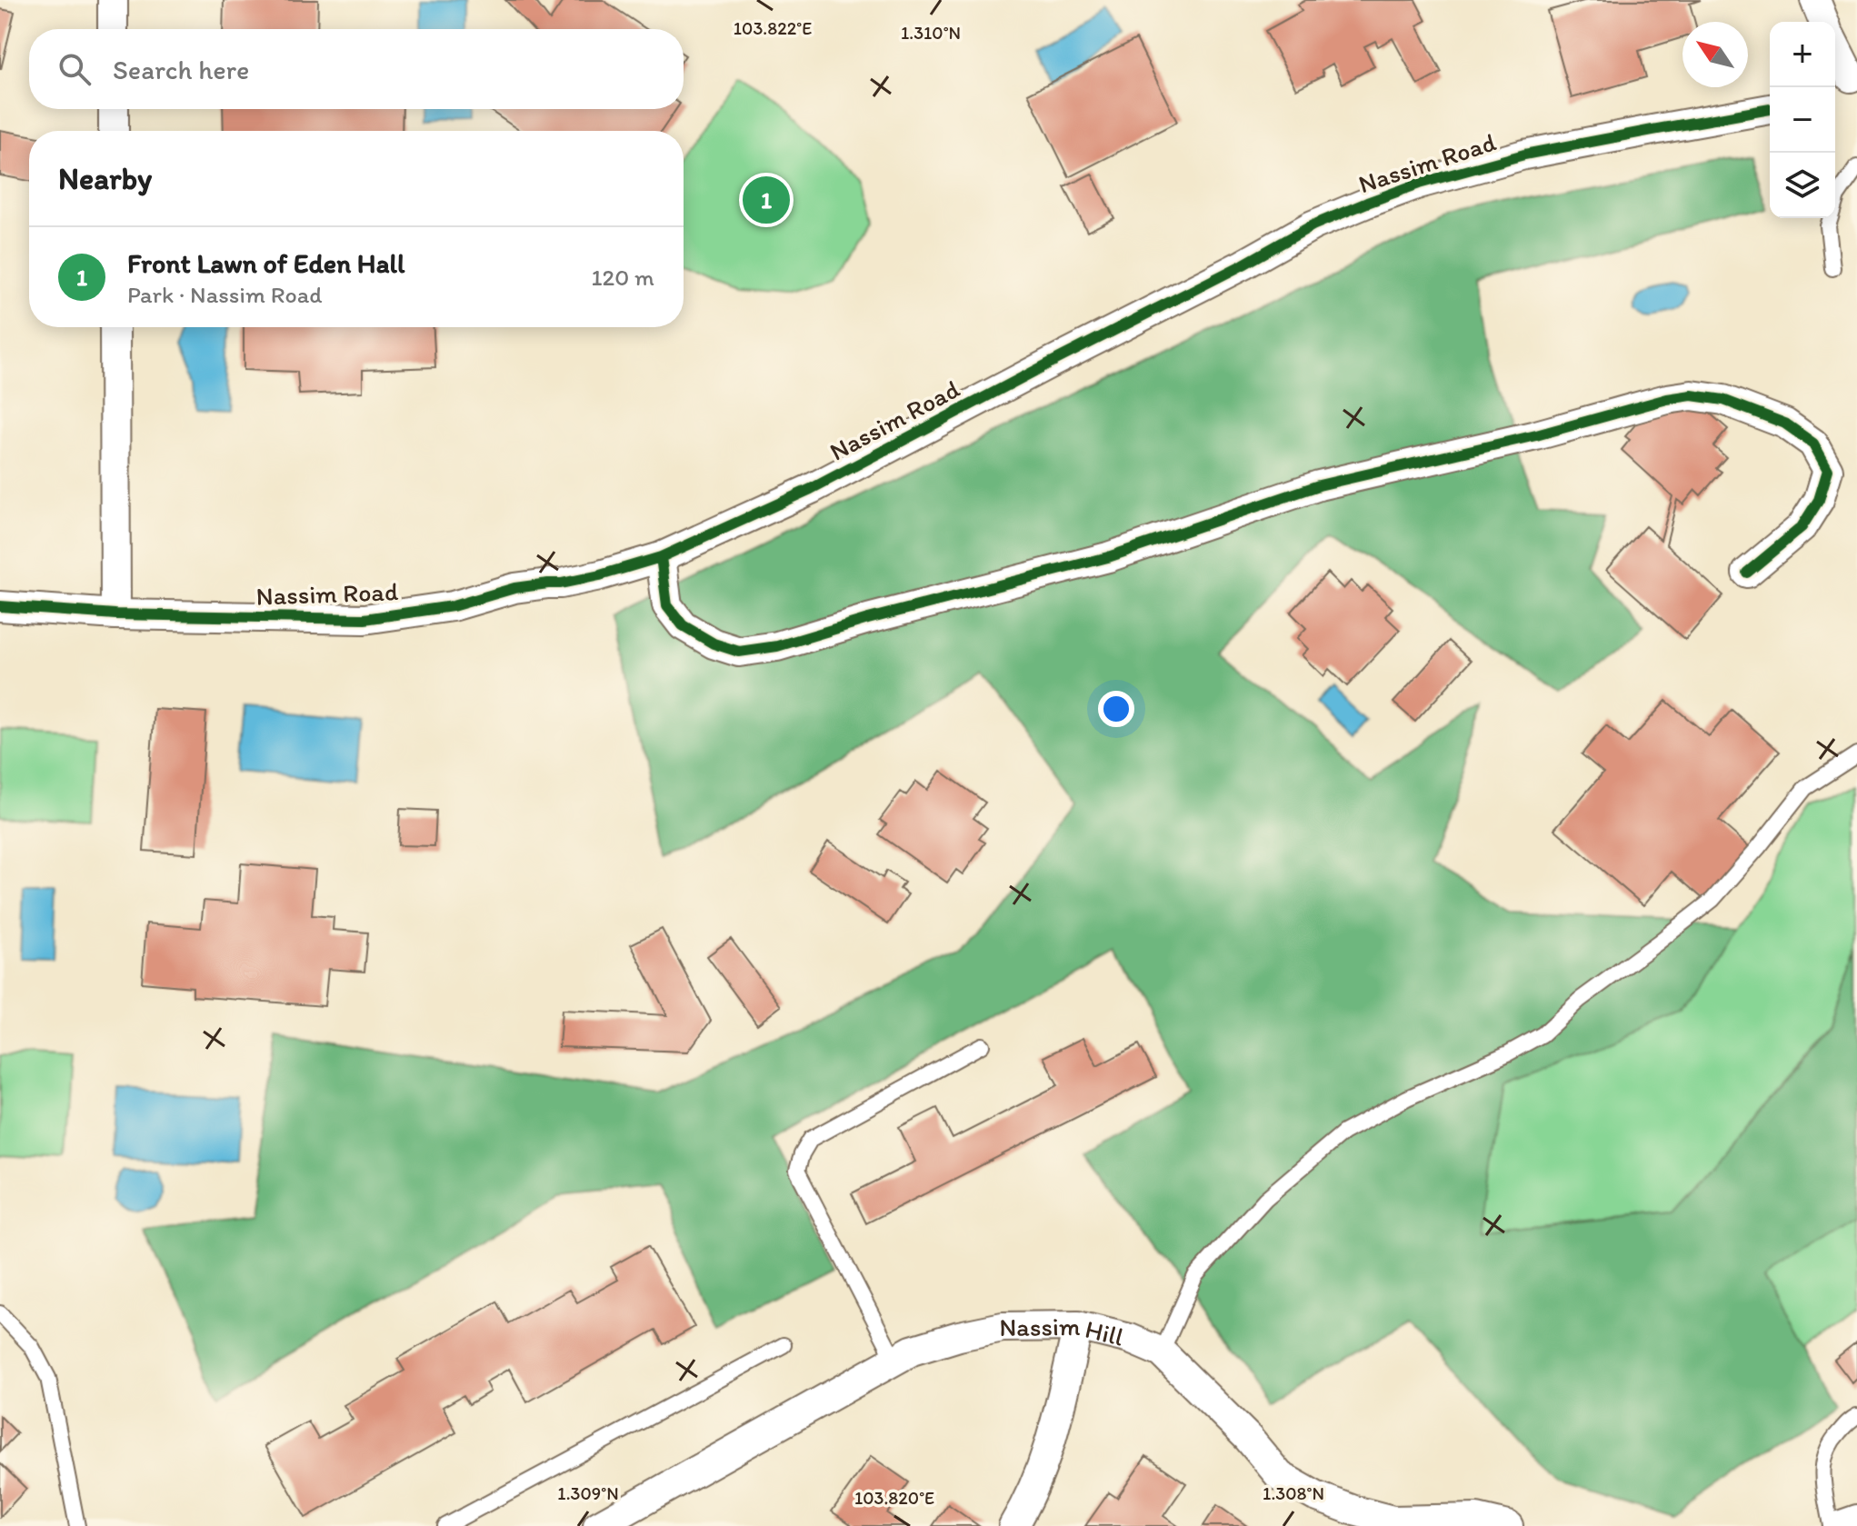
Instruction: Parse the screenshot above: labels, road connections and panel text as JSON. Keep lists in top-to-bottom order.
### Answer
{
  "streets": {
    "street": ["Nassim Road", "Nassim Hill"]
  },
  "north": "top left",
  "page": {
    "map_buttons": ["+", "−"],
    "search": "Search here",
    "heading": "Nearby",
    "pins": "1",
    "list": [
      {
        "mark": "1",
        "name": "Front Lawn of Eden Hall",
        "note": "Park · Nassim Road",
        "value": "120 m"
      }
    ]
  },
  "coordinates": [
    "103.822°E",
    "1.310°N",
    "1.309°N",
    "1.308°N",
    "103.820°E"
  ]
}
